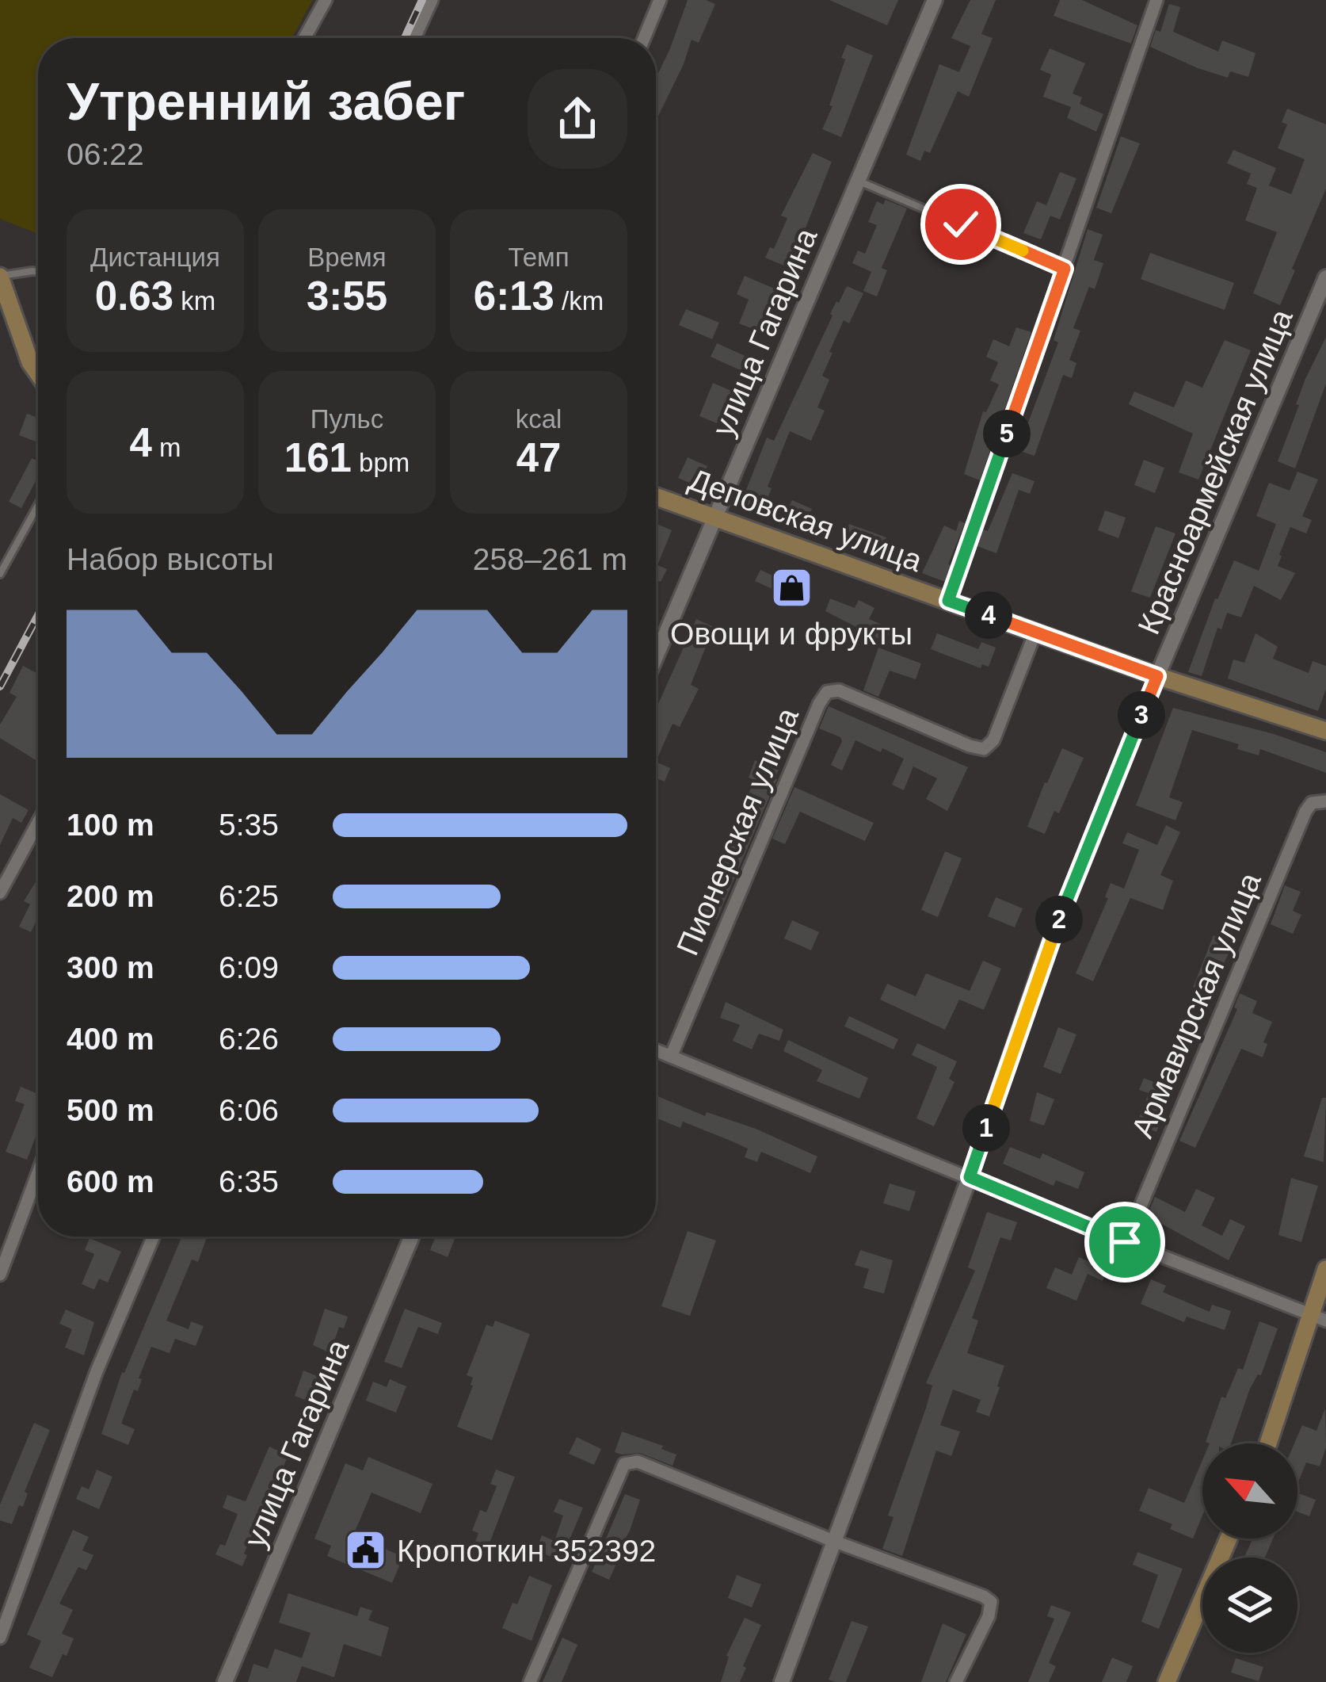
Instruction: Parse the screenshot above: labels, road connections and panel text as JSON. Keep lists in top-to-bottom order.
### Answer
{
  "streets": {
    "main road": ["Деповская улица"],
    "street": [
      "улица Гагарина",
      "Красноармейская улица",
      "Пионерская улица",
      "Армавирская улица"
    ]
  },
  "crossings": [
    ["улица Гагарина", "Деповская улица"],
    ["Красноармейская улица", "Деповская улица"],
    ["Деповская улица", "Пионерская улица"]
  ],
  "places": {
    "shop": ["Овощи и фрукты"],
    "public building": ["Кропоткин 352392"]
  },
  "north": "top left",
  "page": {
    "heading": ["Утренний забег", "06:22"],
    "stats": [
      ["Дистанция", "0.63 km"],
      ["Время", "3:55"],
      ["Темп", "6:13 /km"],
      ["4 m"],
      ["Пульс", "161 bpm"],
      ["kcal", "47"]
    ],
    "pins": [
      "5",
      "4",
      "3",
      "2",
      "1"
    ],
    "chart": ["Набор высоты", "258–261 m"],
    "list": [
      {
        "name": "100 m",
        "note": "5:35"
      },
      {
        "name": "200 m",
        "note": "6:25"
      },
      {
        "name": "300 m",
        "note": "6:09"
      },
      {
        "name": "400 m",
        "note": "6:26"
      },
      {
        "name": "500 m",
        "note": "6:06"
      },
      {
        "name": "600 m",
        "note": "6:35"
      }
    ]
  }
}
